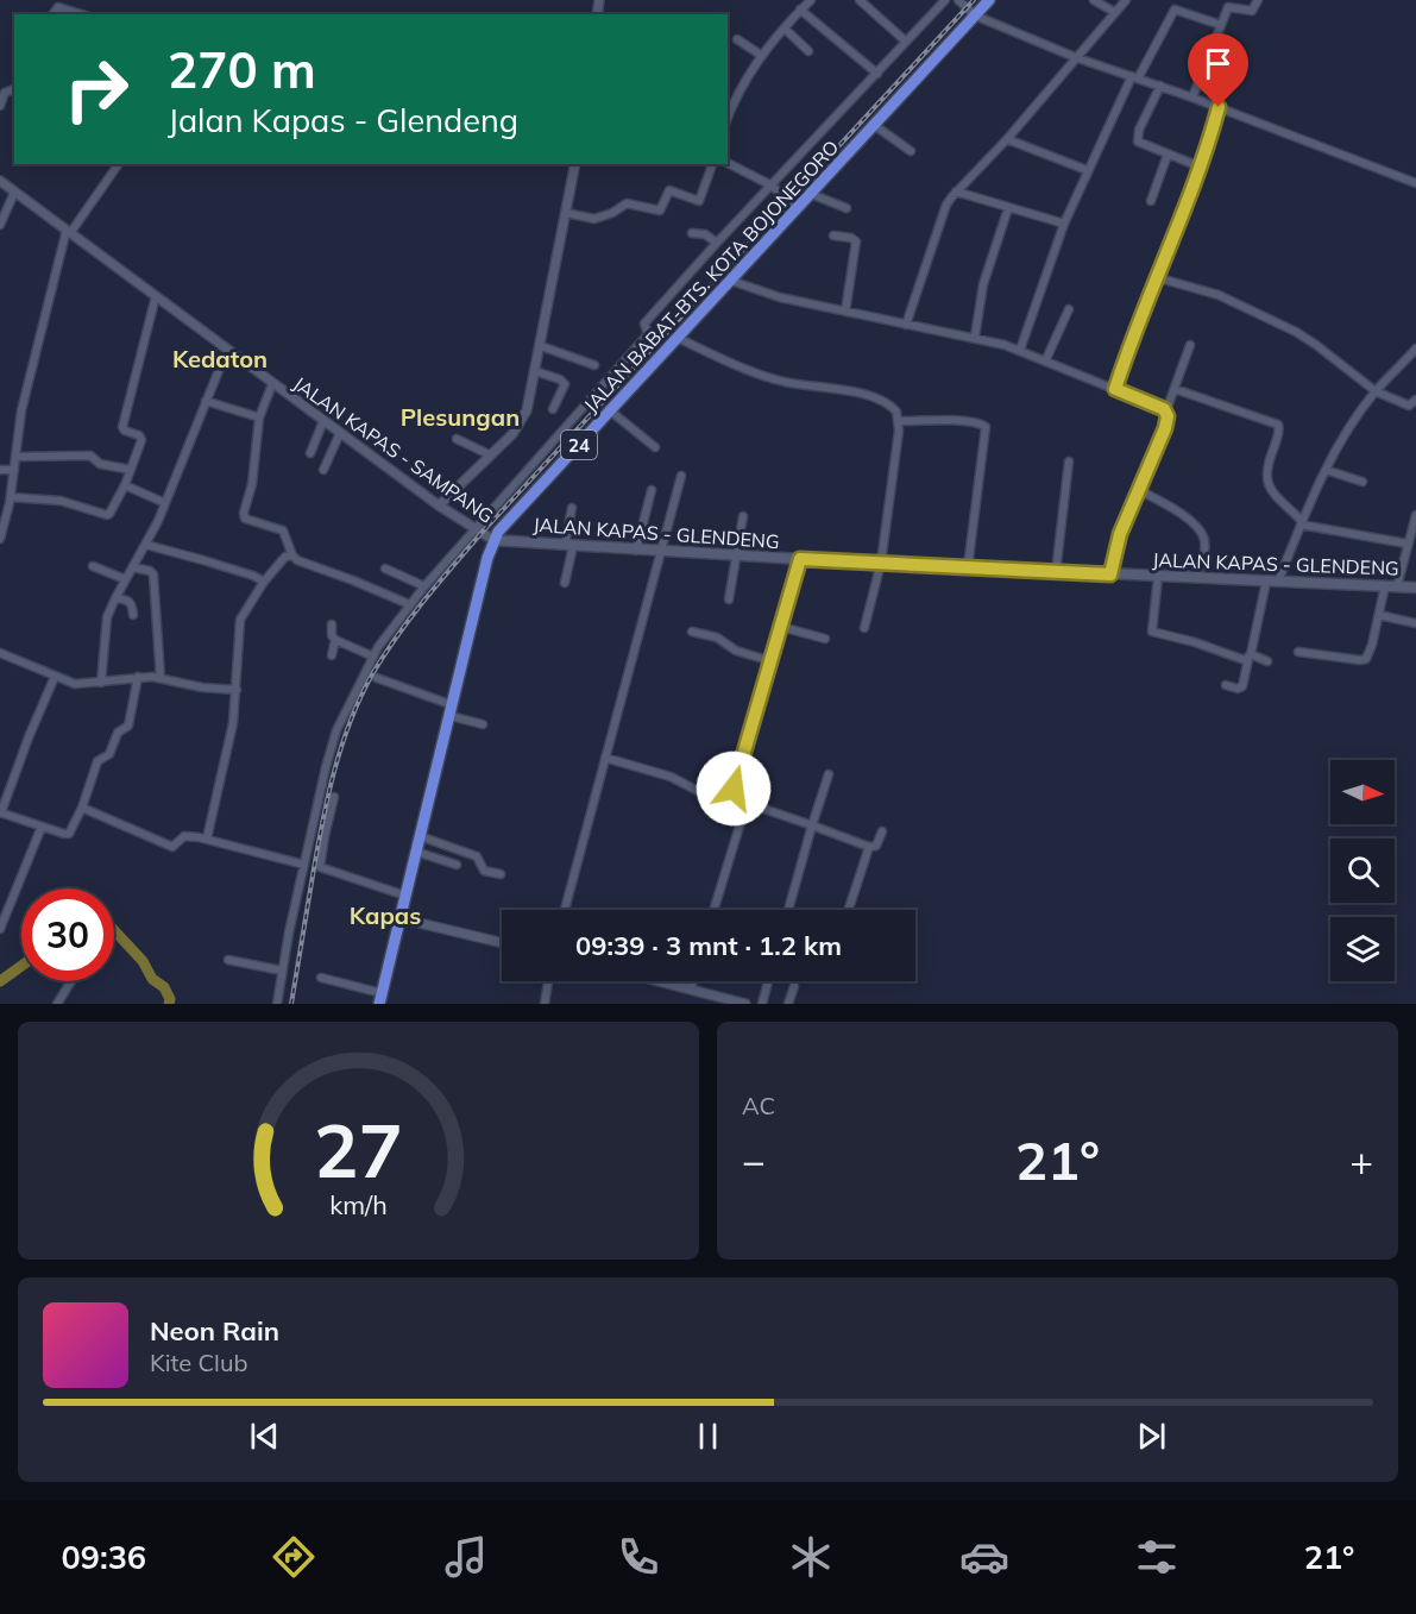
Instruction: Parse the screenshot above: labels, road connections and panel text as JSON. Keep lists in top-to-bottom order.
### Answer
{
  "streets": {
    "highway": ["JALAN BABAT-BTS. KOTA BOJONEGORO", "24"],
    "main road": ["JALAN KAPAS - GLENDENG"],
    "street": ["JALAN KAPAS - SAMPANG"]
  },
  "crossings": [
    ["JALAN BABAT-BTS. KOTA BOJONEGORO", "JALAN KAPAS - SAMPANG"],
    ["JALAN BABAT-BTS. KOTA BOJONEGORO", "JALAN KAPAS - GLENDENG"],
    ["JALAN KAPAS - SAMPANG", "JALAN KAPAS - GLENDENG"]
  ],
  "districts": ["Kedaton", "Plesungan", "Kapas"],
  "north": "right",
  "page": {
    "turn": ["270 m", "Jalan Kapas - Glendeng"],
    "limit": "30",
    "trip": "09:39 · 3 mnt · 1.2 km",
    "tile": "AC",
    "heat": ["−", "21°", "+"],
    "song": ["Neon Rain", "Kite Club"],
    "tabs": ["09:36", "21°"],
    "gauge": ["27", "km/h"]
  }
}
